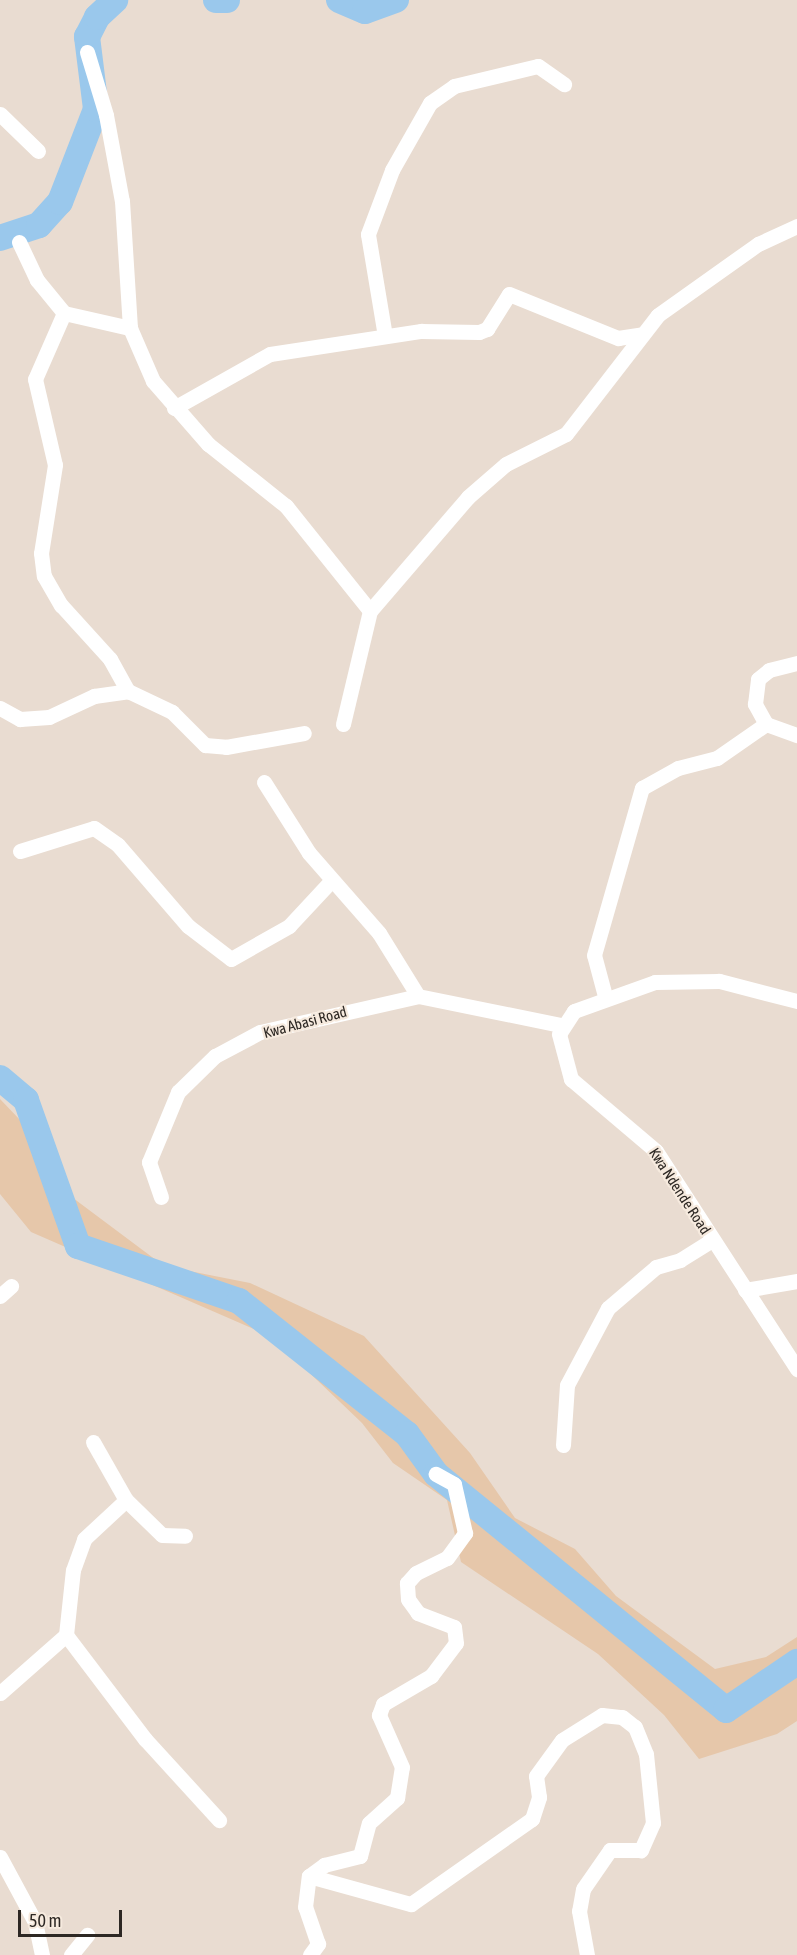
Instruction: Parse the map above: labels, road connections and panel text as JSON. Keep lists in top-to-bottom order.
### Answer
{
  "streets": {
    "street": ["Kwa Abasi Road", "Kwa Ndende Road"]
  },
  "crossings": [
    ["Kwa Abasi Road", "Kwa Ndende Road"]
  ],
  "scale_bar": "50 m"
}
